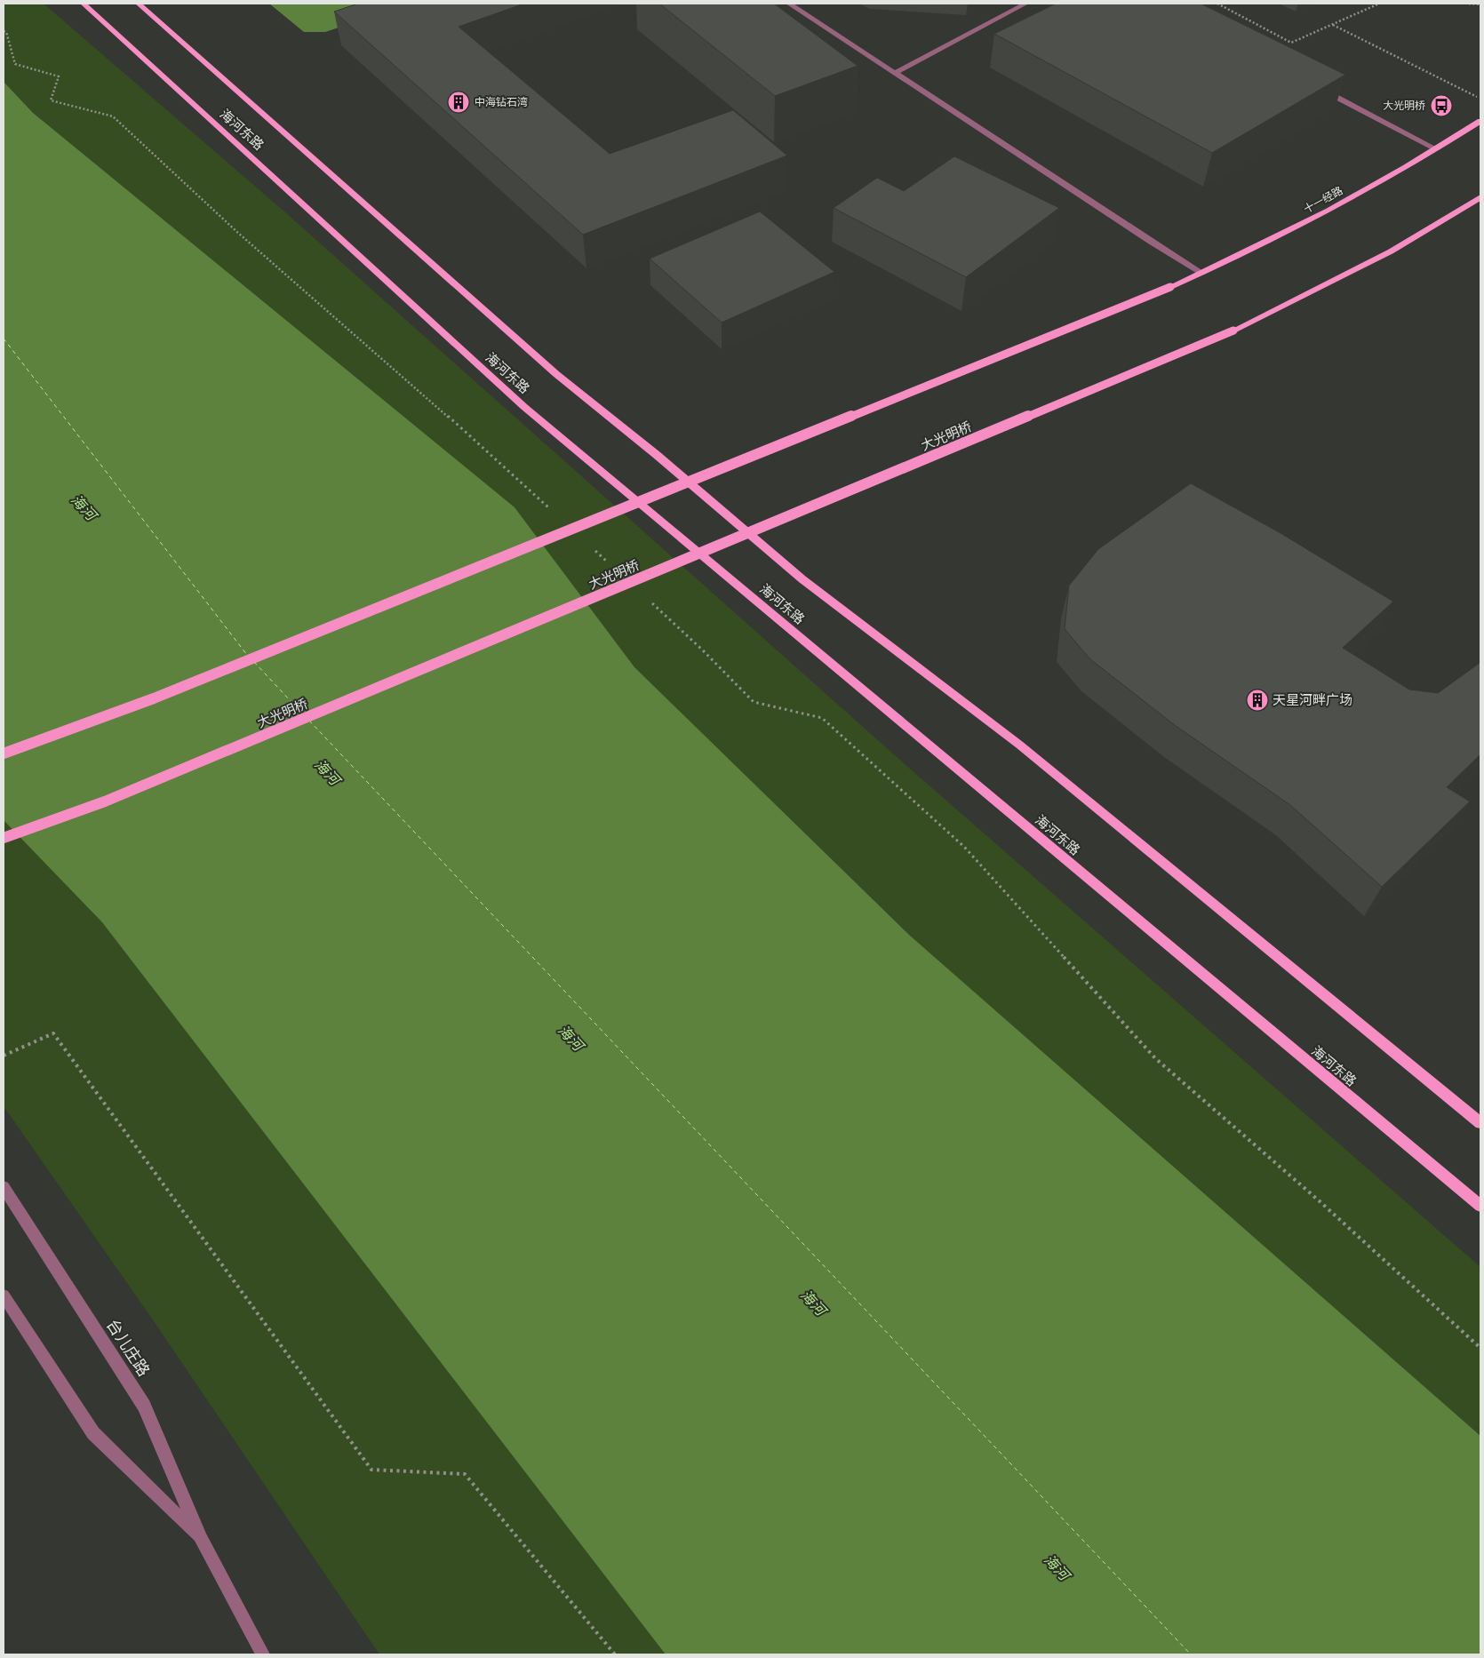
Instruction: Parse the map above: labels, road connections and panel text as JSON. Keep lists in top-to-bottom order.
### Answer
{
  "streets": {
    "main road": ["海河东路", "十一经路", "大光明桥"],
    "street": ["台儿庄路"]
  },
  "water": ["海河"],
  "places": {
    "building": ["中海钻石湾", "天星河畔广场"],
    "bus stop": ["大光明桥"]
  }
}
